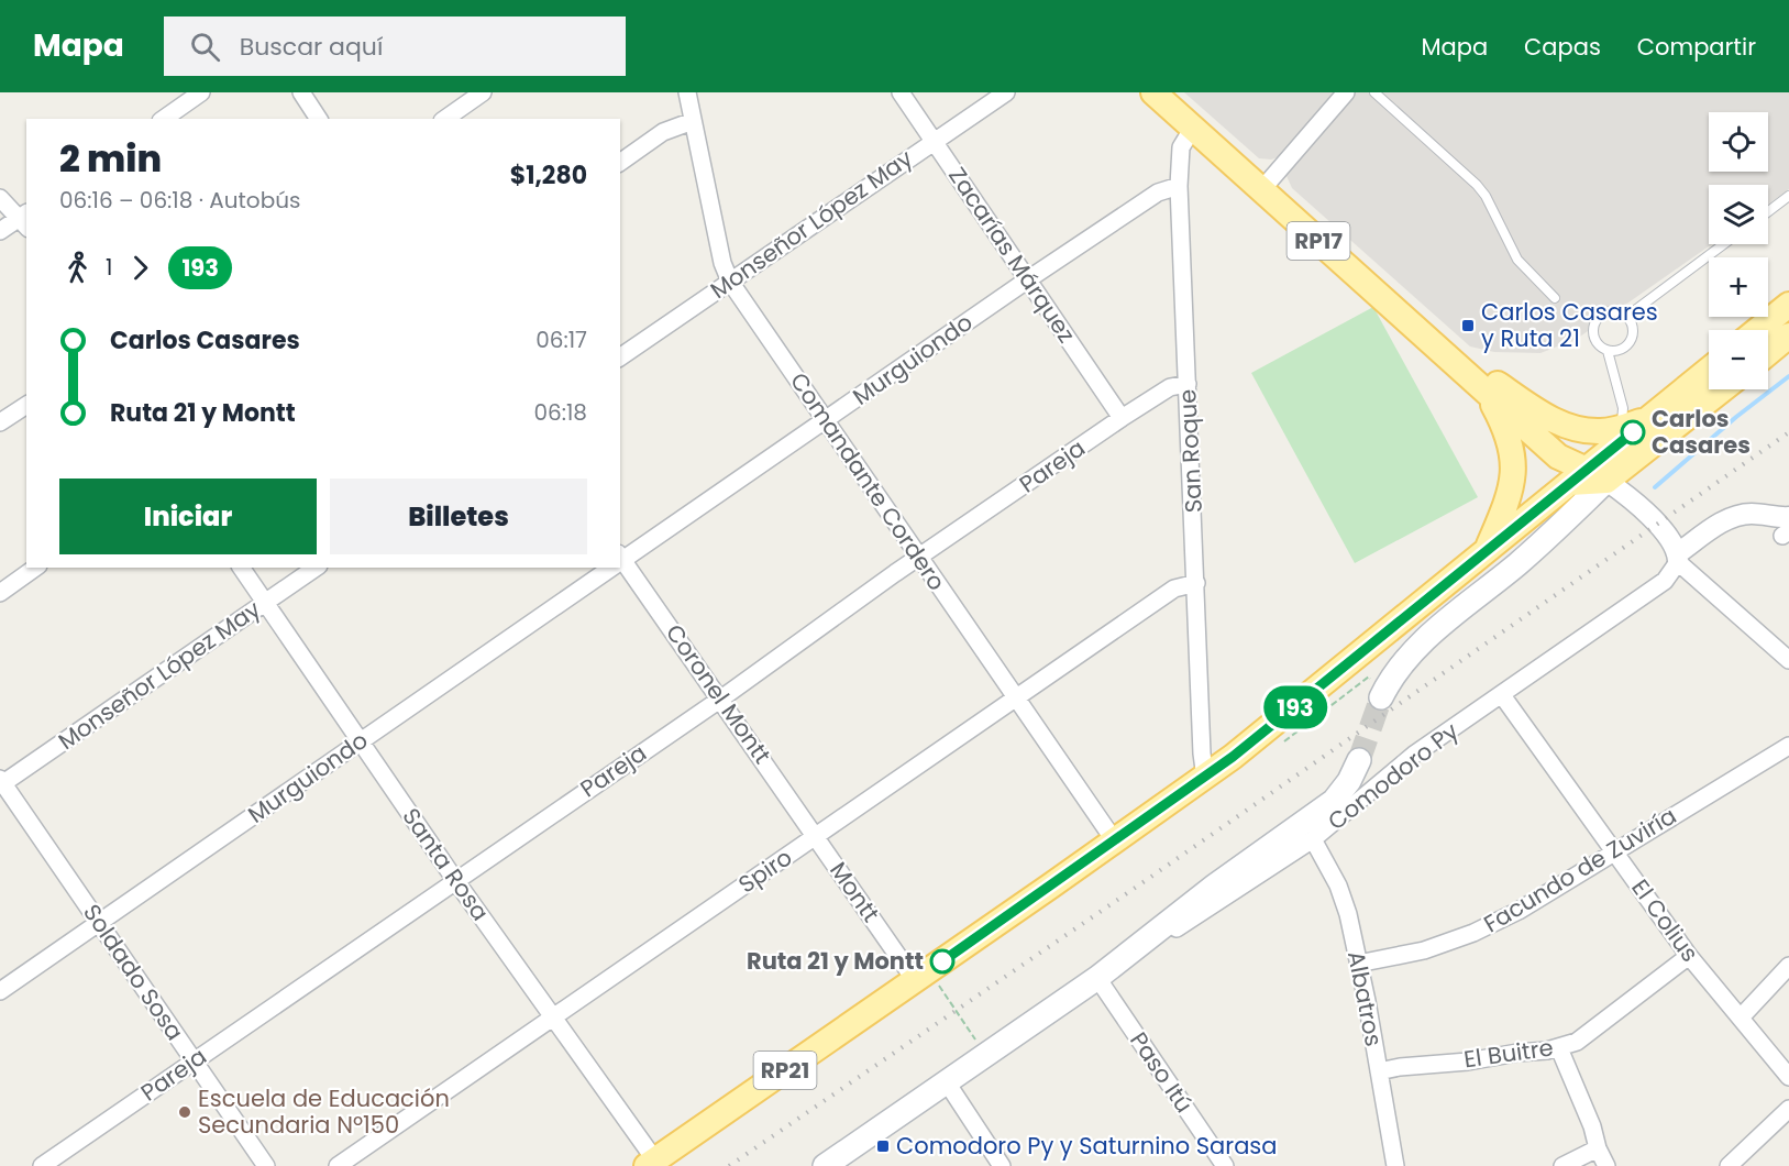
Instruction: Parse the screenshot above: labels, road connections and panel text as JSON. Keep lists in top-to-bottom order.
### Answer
{
  "streets": {
    "main road": ["RP17", "Comodoro Py", "RP21"],
    "street": [
      "Monseñor López May",
      "Zacarías Márquez",
      "Murguiondo",
      "San Roque",
      "Pareja",
      "Comandante Cordero",
      "Coronel Montt",
      "Santa Rosa",
      "Facundo de Zuviría",
      "Spiro",
      "Montt",
      "El Colius",
      "Soldado Sosa",
      "Albatros",
      "El Buitre",
      "Paso Itú"
    ]
  },
  "crossings": [
    ["Monseñor López May", "Zacarías Márquez"],
    ["Monseñor López May", "Comandante Cordero"],
    ["Monseñor López May", "Santa Rosa"],
    ["Monseñor López May", "Soldado Sosa"],
    ["RP17", "San Roque"],
    ["RP17", "RP21"],
    ["Zacarías Márquez", "Murguiondo"],
    ["Zacarías Márquez", "Pareja"],
    ["Murguiondo", "San Roque"],
    ["Murguiondo", "Comandante Cordero"],
    ["Murguiondo", "Santa Rosa"],
    ["Murguiondo", "Soldado Sosa"],
    ["San Roque", "Pareja"],
    ["San Roque", "Spiro"],
    ["San Roque", "RP21"],
    ["Pareja", "Comandante Cordero"],
    ["Pareja", "Coronel Montt"],
    ["Pareja", "Santa Rosa"],
    ["Pareja", "Soldado Sosa"],
    ["Comandante Cordero", "Spiro"],
    ["Comandante Cordero", "RP21"],
    ["Coronel Montt", "Spiro"],
    ["Coronel Montt", "Montt"],
    ["Comodoro Py", "El Colius"],
    ["Comodoro Py", "Albatros"],
    ["Comodoro Py", "Paso Itú"],
    ["Santa Rosa", "Spiro"],
    ["Santa Rosa", "RP21"],
    ["Facundo de Zuviría", "El Colius"],
    ["Facundo de Zuviría", "Albatros"],
    ["Spiro", "Montt"],
    ["Montt", "RP21"],
    ["El Colius", "El Buitre"],
    ["Albatros", "El Buitre"]
  ],
  "places": {
    "transit": ["Carlos Casares y Ruta 21", "Comodoro Py y Saturnino Sarasa"],
    "other": ["Carlos Casares", "Ruta 21 y Montt", "Escuela de Educación Secundaria Nº150"]
  },
  "lines": ["bus line 193"],
  "page": {
    "header": "Mapa",
    "search": "Buscar aquí",
    "nav": ["Mapa", "Capas", "Compartir"],
    "on_map": "193",
    "map_buttons": ["+", "−"],
    "heading": ["2 min", "06:16 – 06:18 · Autobús", "$1,280"],
    "legs": ["1", "193"],
    "list": [
      {
        "name": "Carlos Casares",
        "value": "06:17"
      },
      {
        "name": "Ruta 21 y Montt",
        "value": "06:18"
      }
    ],
    "buttons": ["Iniciar", "Billetes"]
  }
}
